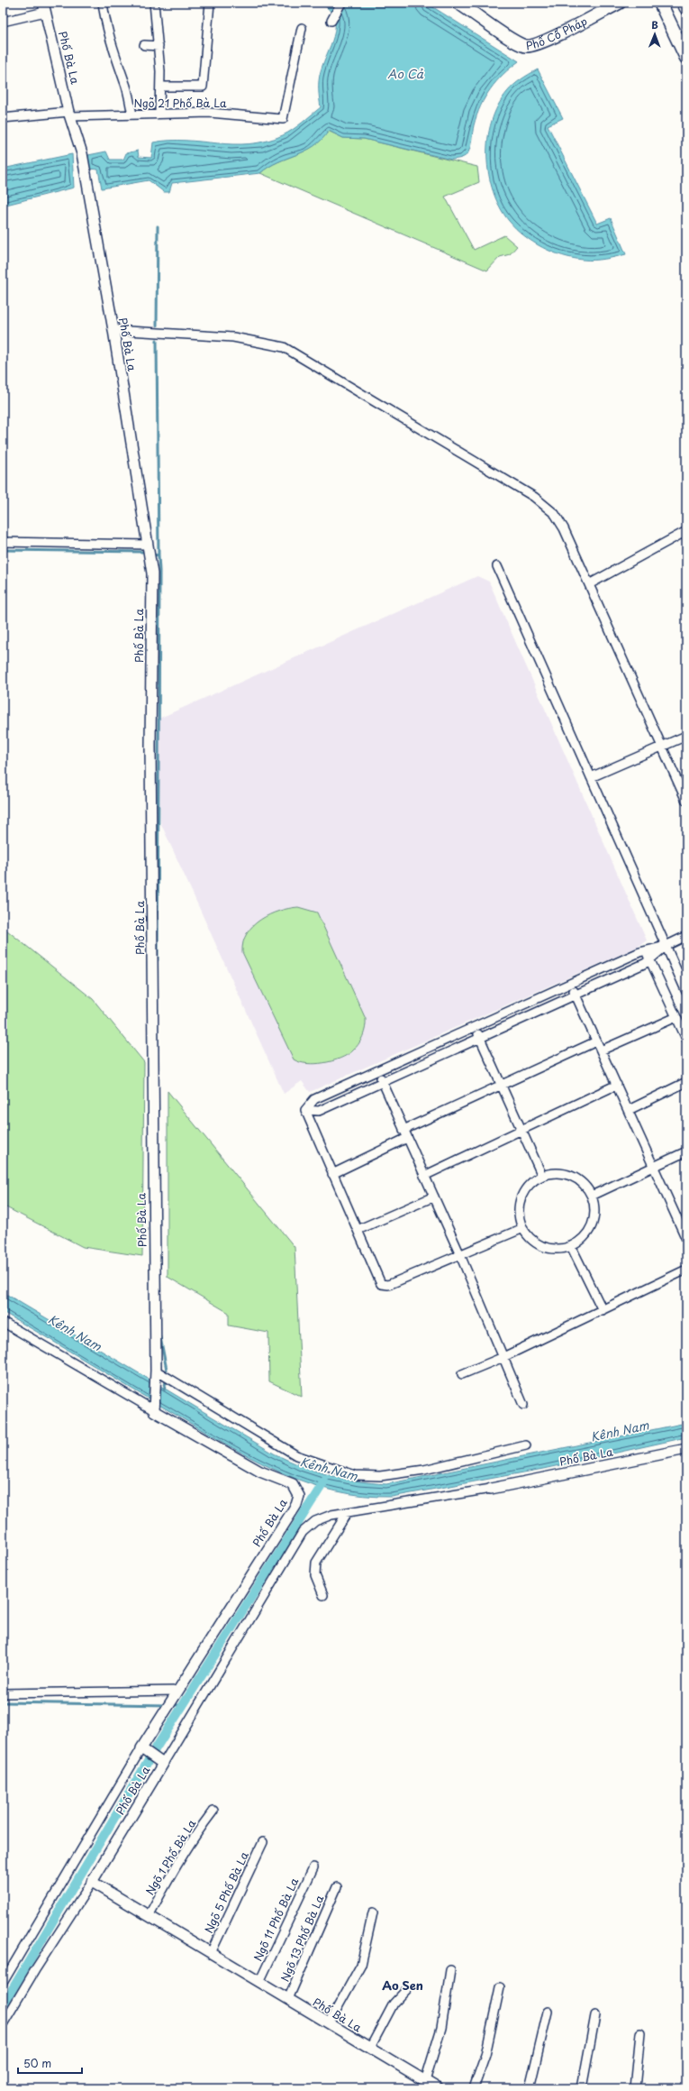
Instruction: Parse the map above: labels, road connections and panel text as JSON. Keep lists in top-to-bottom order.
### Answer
{
  "streets": {
    "main road": ["Phố Cổ Pháp"],
    "street": [
      "Phố Bà La",
      "Ngõ 21 Phố Bà La",
      "Ngõ 1 Phố Bà La",
      "Ngõ 5 Phố Bà La",
      "Ngõ 11 Phố Bà La",
      "Ngõ 13 Phố Bà La"
    ]
  },
  "crossings": [
    ["Phố Bà La", "Ngõ 21 Phố Bà La"],
    ["Phố Bà La", "Ngõ 1 Phố Bà La"],
    ["Phố Bà La", "Ngõ 5 Phố Bà La"],
    ["Phố Bà La", "Ngõ 11 Phố Bà La"],
    ["Phố Bà La", "Ngõ 13 Phố Bà La"]
  ],
  "districts": ["Ao Sen"],
  "water": ["Ao Cả", "Kênh Nam"],
  "scale_bar": "50 m",
  "north": "top"
}
